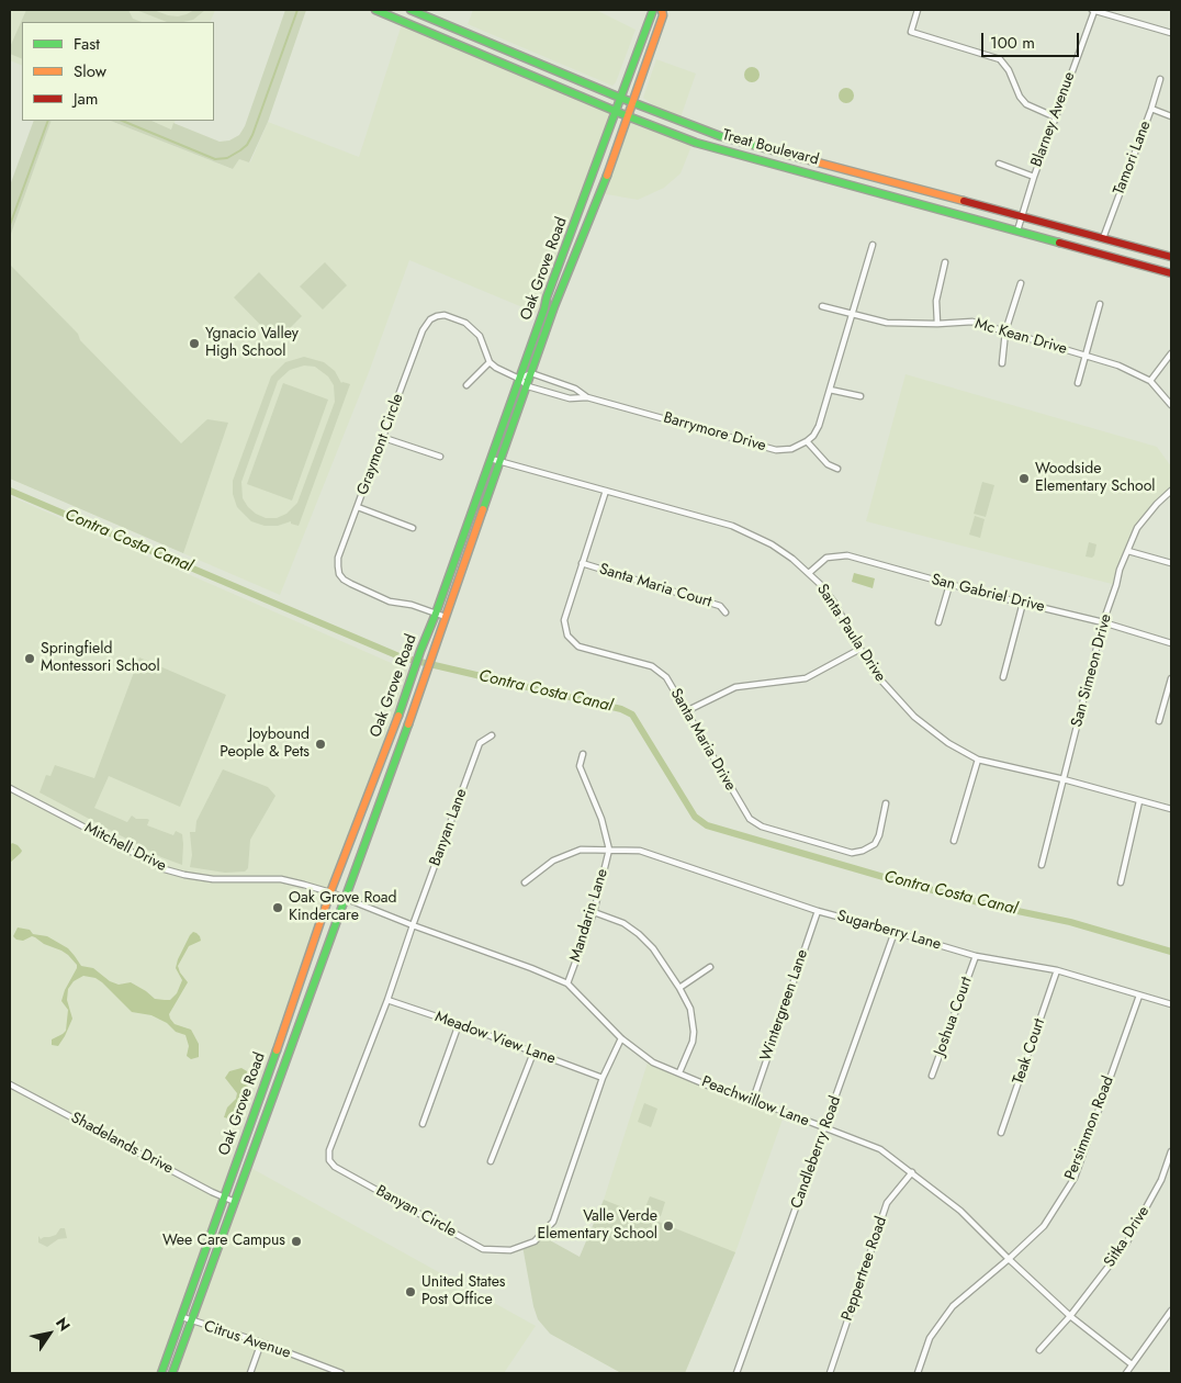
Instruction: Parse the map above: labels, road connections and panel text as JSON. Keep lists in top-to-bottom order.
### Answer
{
  "streets": {
    "main road": ["Treat Boulevard", "Oak Grove Road"],
    "street": [
      "Blarney Avenue",
      "Tamori Lane",
      "Mc Kean Drive",
      "Barrymore Drive",
      "Graymont Circle",
      "Santa Maria Court",
      "San Gabriel Drive",
      "Santa Paula Drive",
      "San Simeon Drive",
      "Santa Maria Drive",
      "Banyan Lane",
      "Mitchell Drive",
      "Mandarin Lane",
      "Sugarberry Lane",
      "Wintergreen Lane",
      "Joshua Court",
      "Meadow View Lane",
      "Teak Court",
      "Peachwillow Lane",
      "Persimmon Road",
      "Shadelands Drive",
      "Candleberry Road",
      "Banyan Circle",
      "Sitka Drive",
      "Peppertree Road",
      "Citrus Avenue"
    ]
  },
  "crossings": [
    ["Blarney Avenue", "Treat Boulevard"],
    ["Treat Boulevard", "Tamori Lane"],
    ["Treat Boulevard", "Oak Grove Road"],
    ["Oak Grove Road", "Barrymore Drive"],
    ["Oak Grove Road", "Graymont Circle"],
    ["Oak Grove Road", "Santa Paula Drive"],
    ["Oak Grove Road", "Mitchell Drive"],
    ["Oak Grove Road", "Peachwillow Lane"],
    ["Oak Grove Road", "Shadelands Drive"],
    ["Oak Grove Road", "Citrus Avenue"],
    ["Santa Maria Court", "Santa Maria Drive"],
    ["San Gabriel Drive", "Santa Paula Drive"],
    ["San Gabriel Drive", "San Simeon Drive"],
    ["Santa Paula Drive", "San Simeon Drive"],
    ["Santa Paula Drive", "Santa Maria Drive"],
    ["Banyan Lane", "Peachwillow Lane"],
    ["Banyan Lane", "Banyan Circle"],
    ["Mitchell Drive", "Peachwillow Lane"],
    ["Mandarin Lane", "Sugarberry Lane"],
    ["Mandarin Lane", "Peachwillow Lane"],
    ["Sugarberry Lane", "Wintergreen Lane"],
    ["Sugarberry Lane", "Joshua Court"],
    ["Sugarberry Lane", "Teak Court"],
    ["Sugarberry Lane", "Persimmon Road"],
    ["Sugarberry Lane", "Candleberry Road"],
    ["Wintergreen Lane", "Peachwillow Lane"],
    ["Meadow View Lane", "Banyan Circle"],
    ["Peachwillow Lane", "Persimmon Road"],
    ["Peachwillow Lane", "Candleberry Road"],
    ["Peachwillow Lane", "Banyan Circle"],
    ["Peachwillow Lane", "Sitka Drive"],
    ["Peachwillow Lane", "Peppertree Road"]
  ],
  "water": ["Contra Costa Canal"],
  "places": [
    "Ygnacio Valley High School",
    "Woodside Elementary School",
    "Springfield Montessori School",
    "Joybound People & Pets",
    "Oak Grove Road Kindercare",
    "Valle Verde Elementary School",
    "Wee Care Campus",
    "United States Post Office"
  ],
  "legend": ["Fast", "Slow", "Jam"],
  "scale_bar": "100 m",
  "north": "top right"
}
